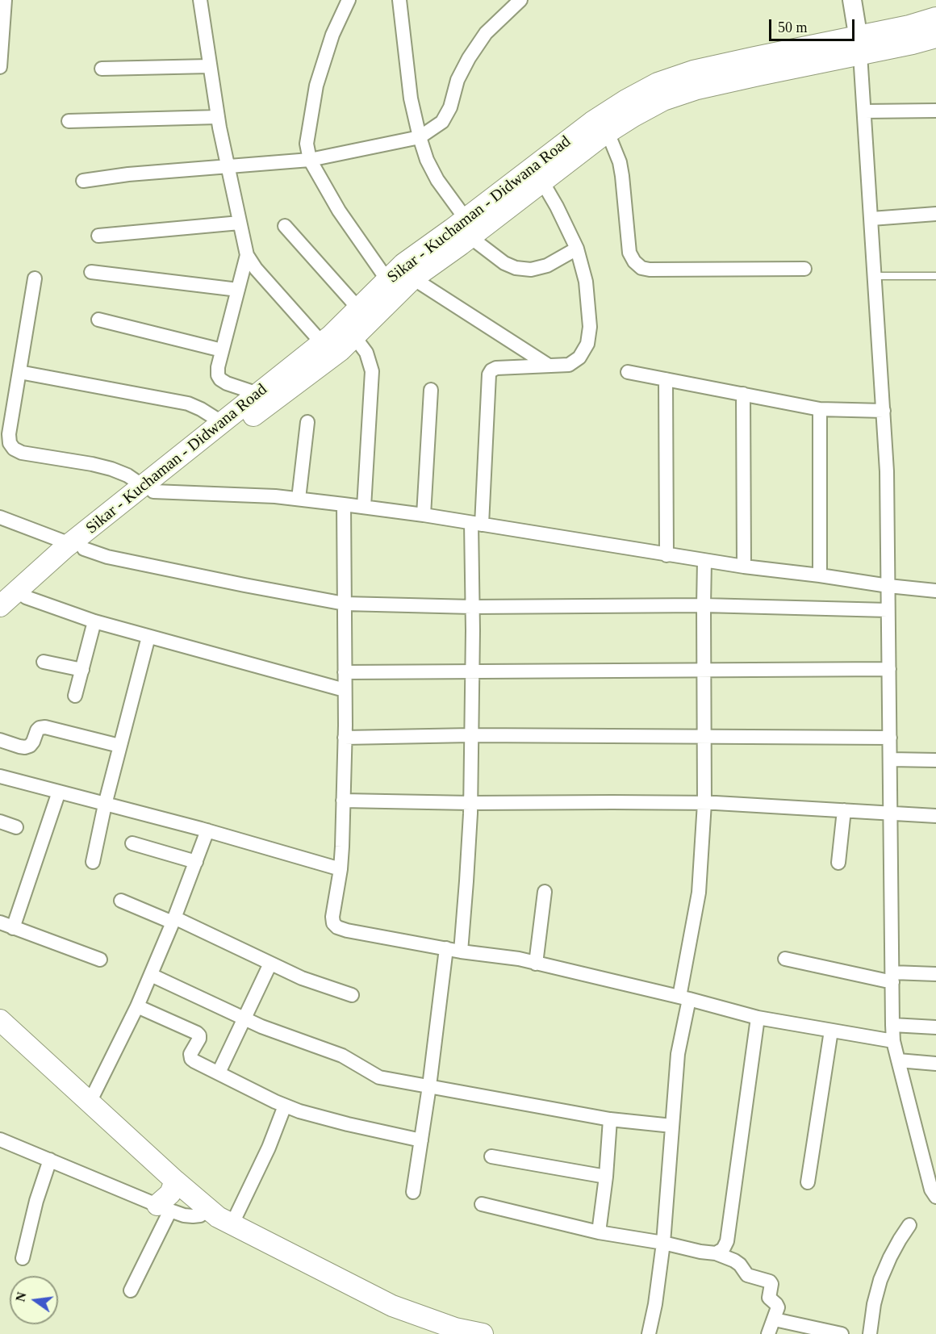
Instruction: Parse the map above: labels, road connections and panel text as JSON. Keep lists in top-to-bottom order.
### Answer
{
  "streets": {
    "main road": ["Sikar - Kuchaman - Didwana Road"]
  },
  "scale_bar": "50 m",
  "north": "left"
}
